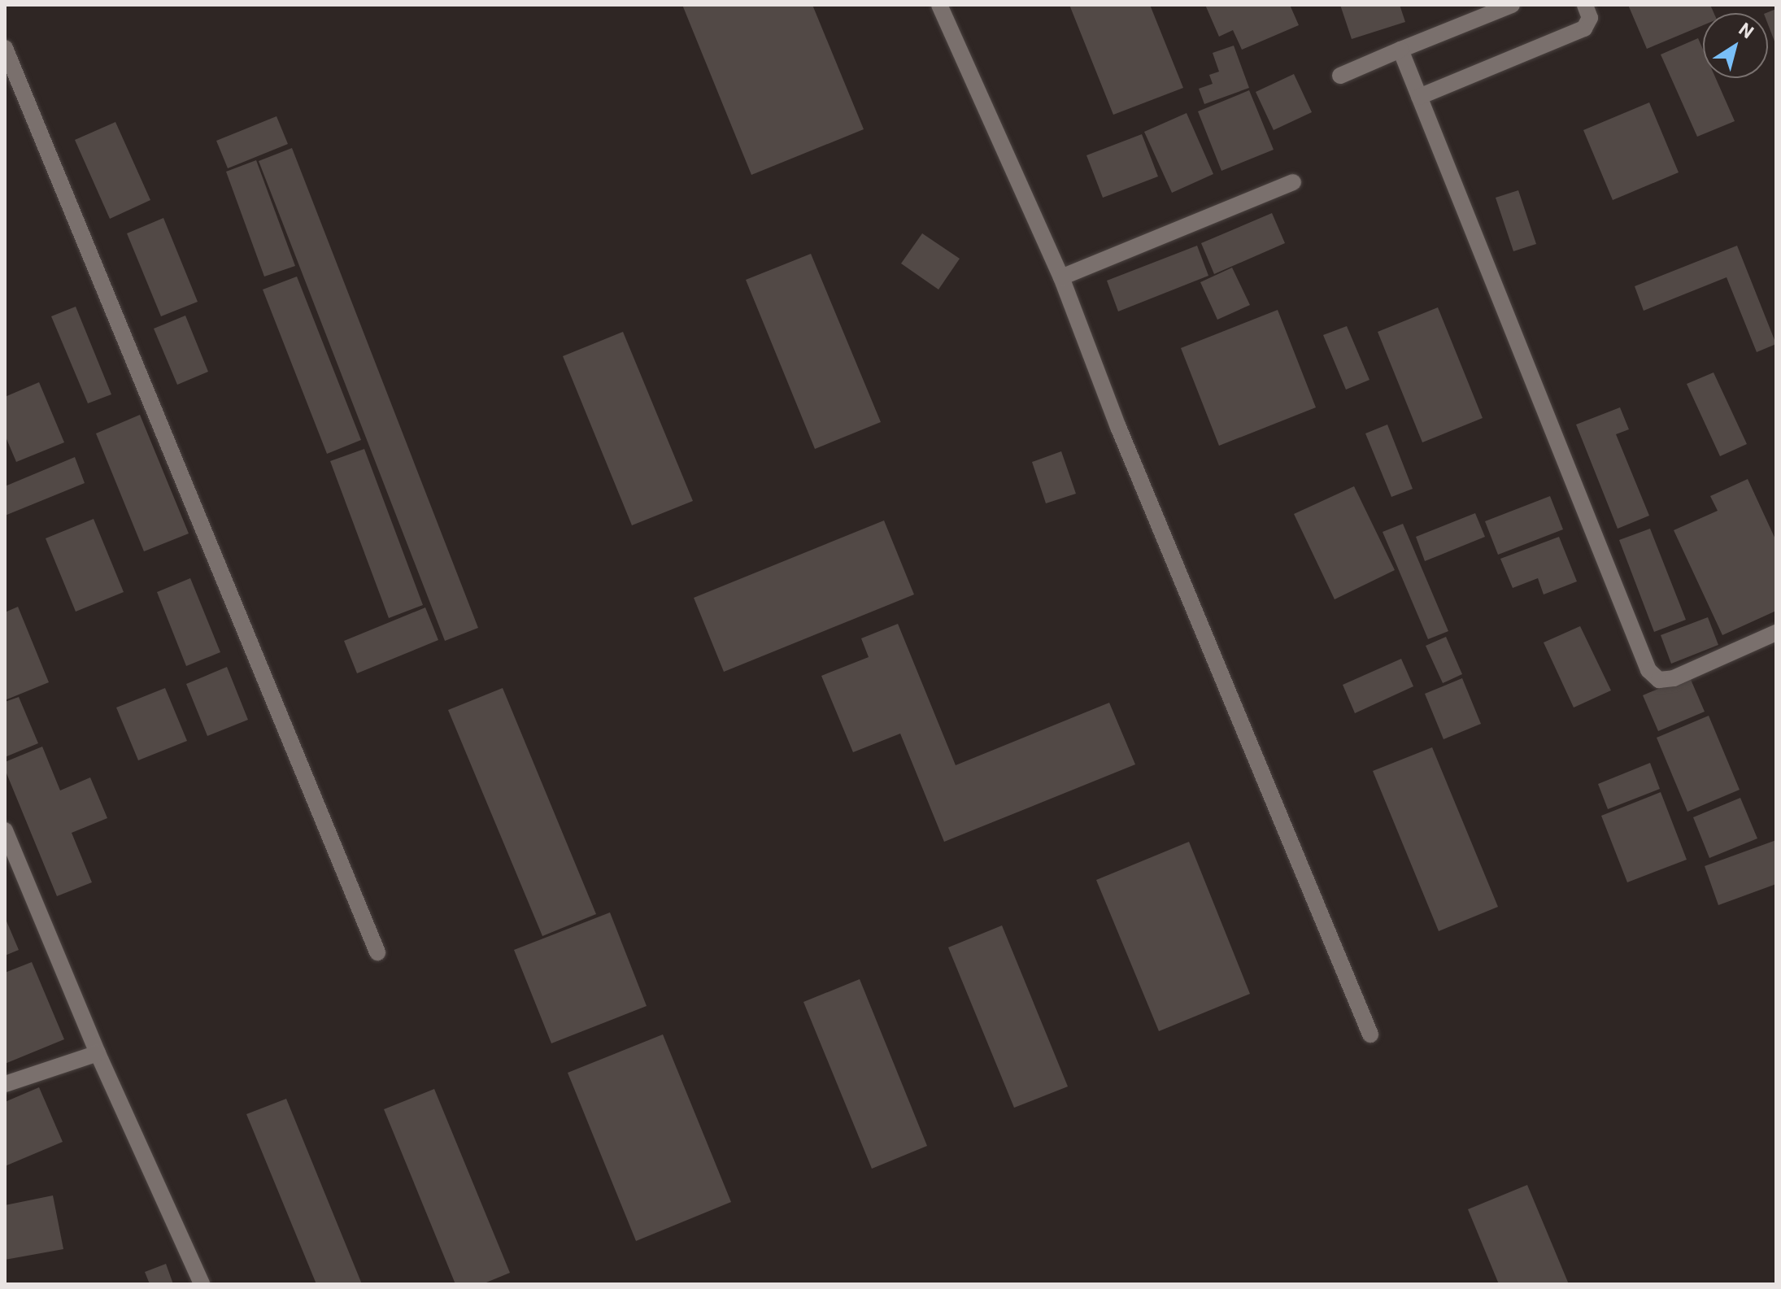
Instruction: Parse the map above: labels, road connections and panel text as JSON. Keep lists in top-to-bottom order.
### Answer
{
  "north": "top right"
}
